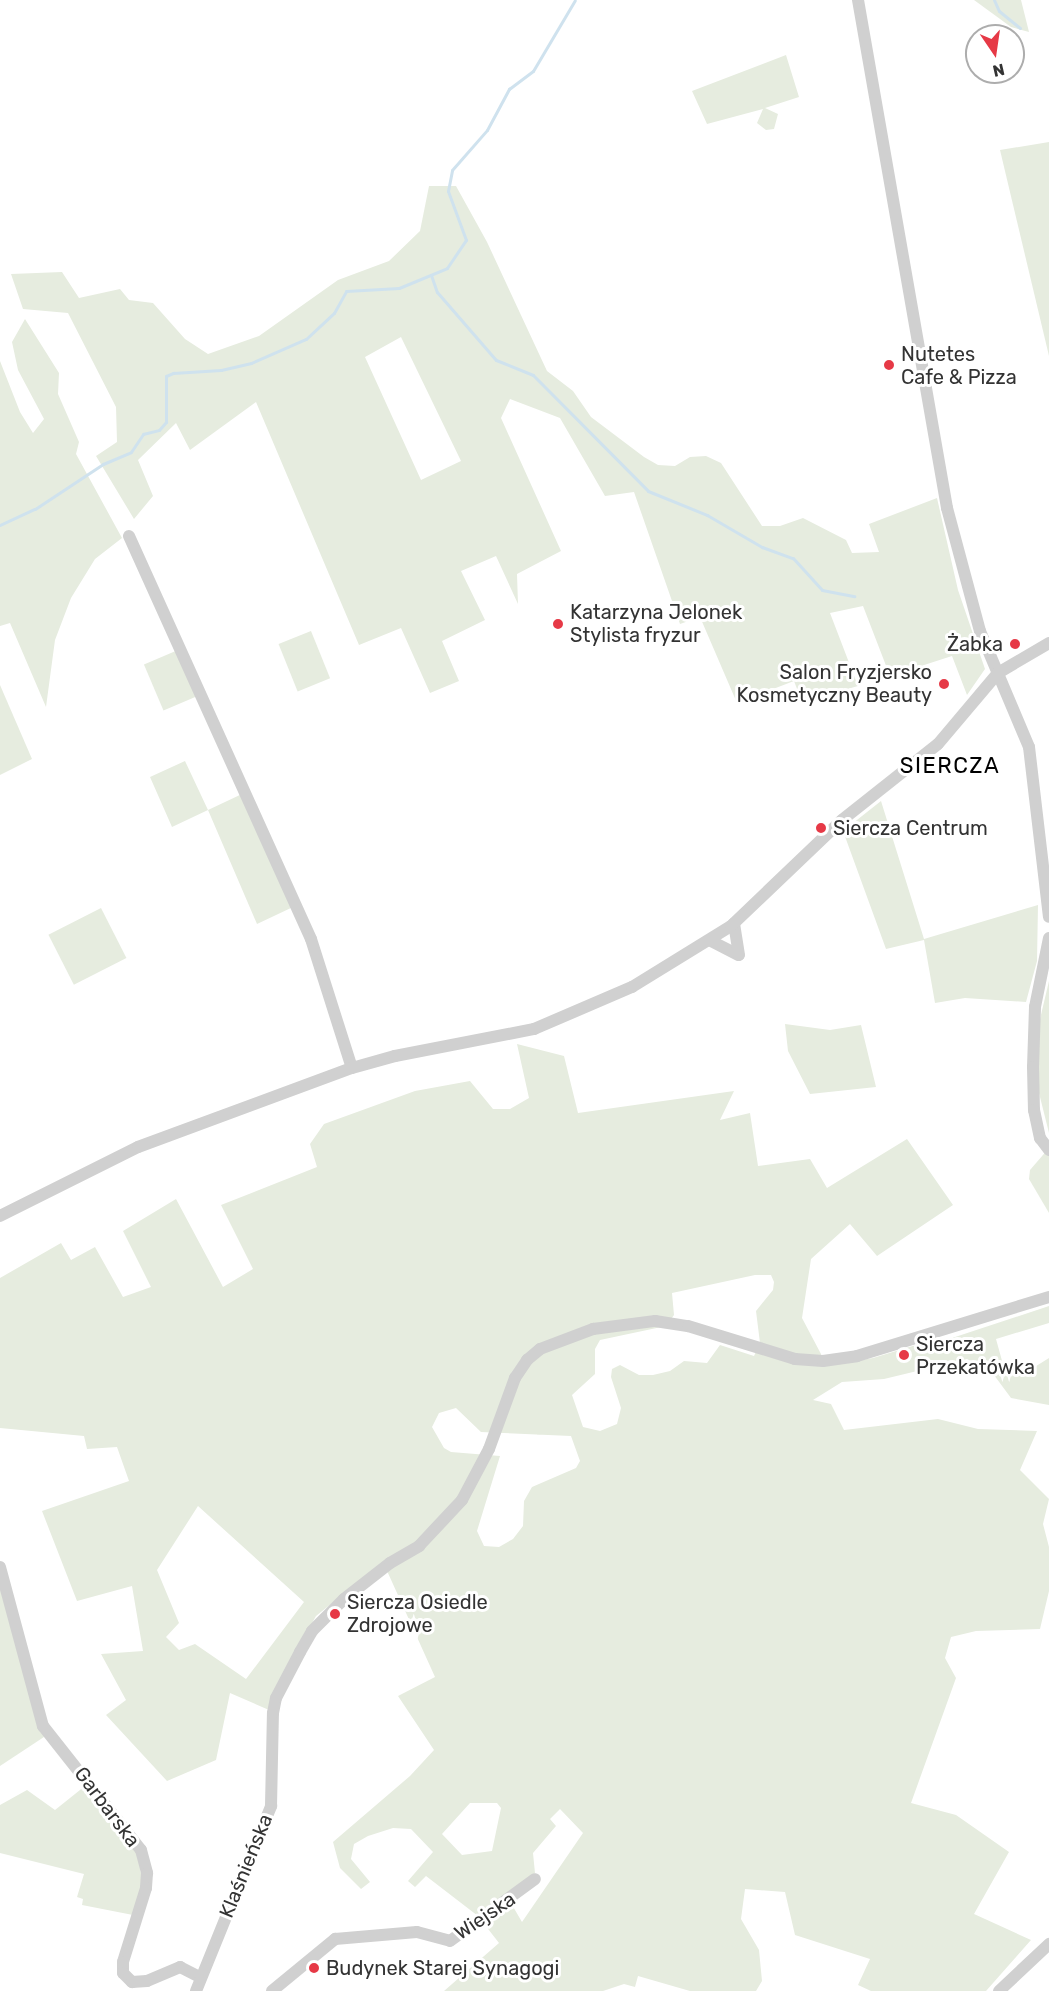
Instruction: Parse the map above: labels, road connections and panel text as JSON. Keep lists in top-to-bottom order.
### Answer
{
  "streets": {
    "street": ["Garbarska", "Klaśnieńska", "Wiejska"]
  },
  "crossings": [
    ["Garbarska", "Klaśnieńska"]
  ],
  "districts": ["SIERCZA"],
  "places": [
    "Nutetes Cafe & Pizza",
    "Katarzyna Jelonek Stylista fryzur",
    "Żabka",
    "Salon Fryzjersko Kosmetyczny Beauty",
    "Siercza Centrum",
    "Siercza Przekatówka",
    "Siercza Osiedle Zdrojowe",
    "Budynek Starej Synagogi"
  ],
  "north": "bottom"
}
